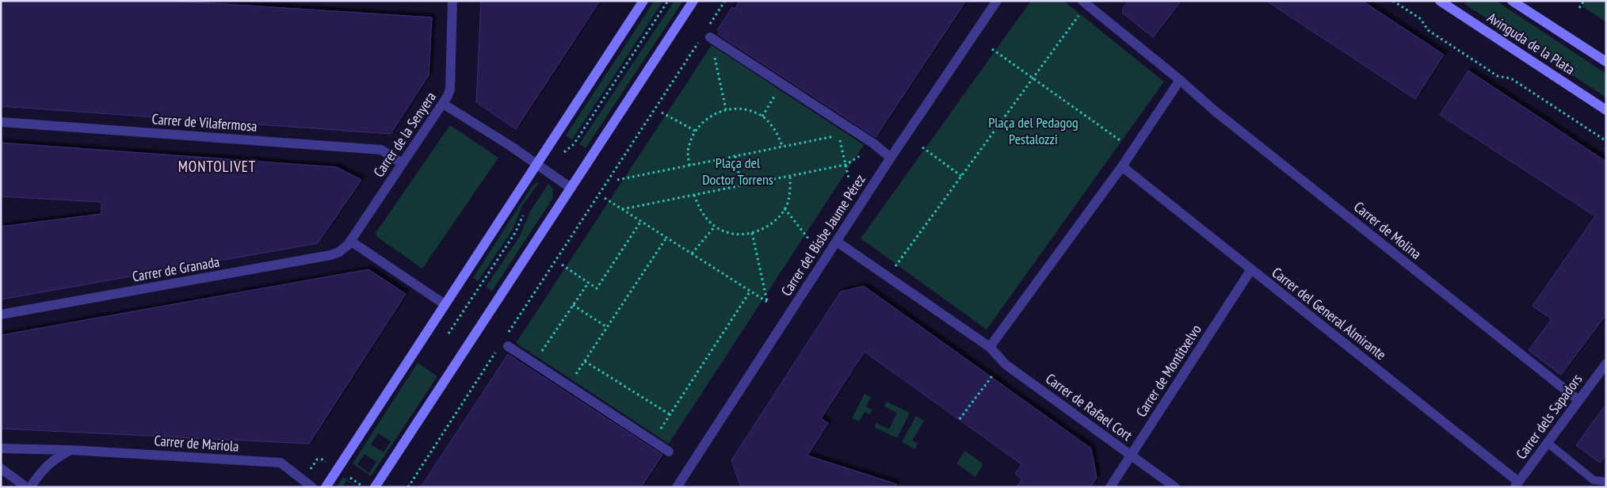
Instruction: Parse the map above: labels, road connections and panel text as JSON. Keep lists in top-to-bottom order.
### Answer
{
  "streets": {
    "main road": ["Avinguda de la Plata"],
    "street": [
      "Carrer de Vilafermosa",
      "Carrer de la Senyera",
      "Carrer de Molina",
      "Carrer del Bisbe Jaume Pérez",
      "Carrer de Granada",
      "Carrer del General Almirante",
      "Carrer de Montitxelvo",
      "Carrer de Rafael Cort",
      "Carrer dels Sapadors",
      "Carrer de Mariola"
    ]
  },
  "crossings": [
    ["Carrer de Vilafermosa", "Carrer de la Senyera"],
    ["Carrer de la Senyera", "Carrer de Granada"],
    ["Carrer de Molina", "Carrer dels Sapadors"],
    ["Carrer del General Almirante", "Carrer de Montitxelvo"],
    ["Carrer del General Almirante", "Carrer dels Sapadors"],
    ["Carrer de Montitxelvo", "Carrer de Rafael Cort"]
  ],
  "districts": ["MONTOLIVET"],
  "parks": ["Plaça del Pedagog Pestalozzi", "Plaça del Doctor Torrens"]
}
